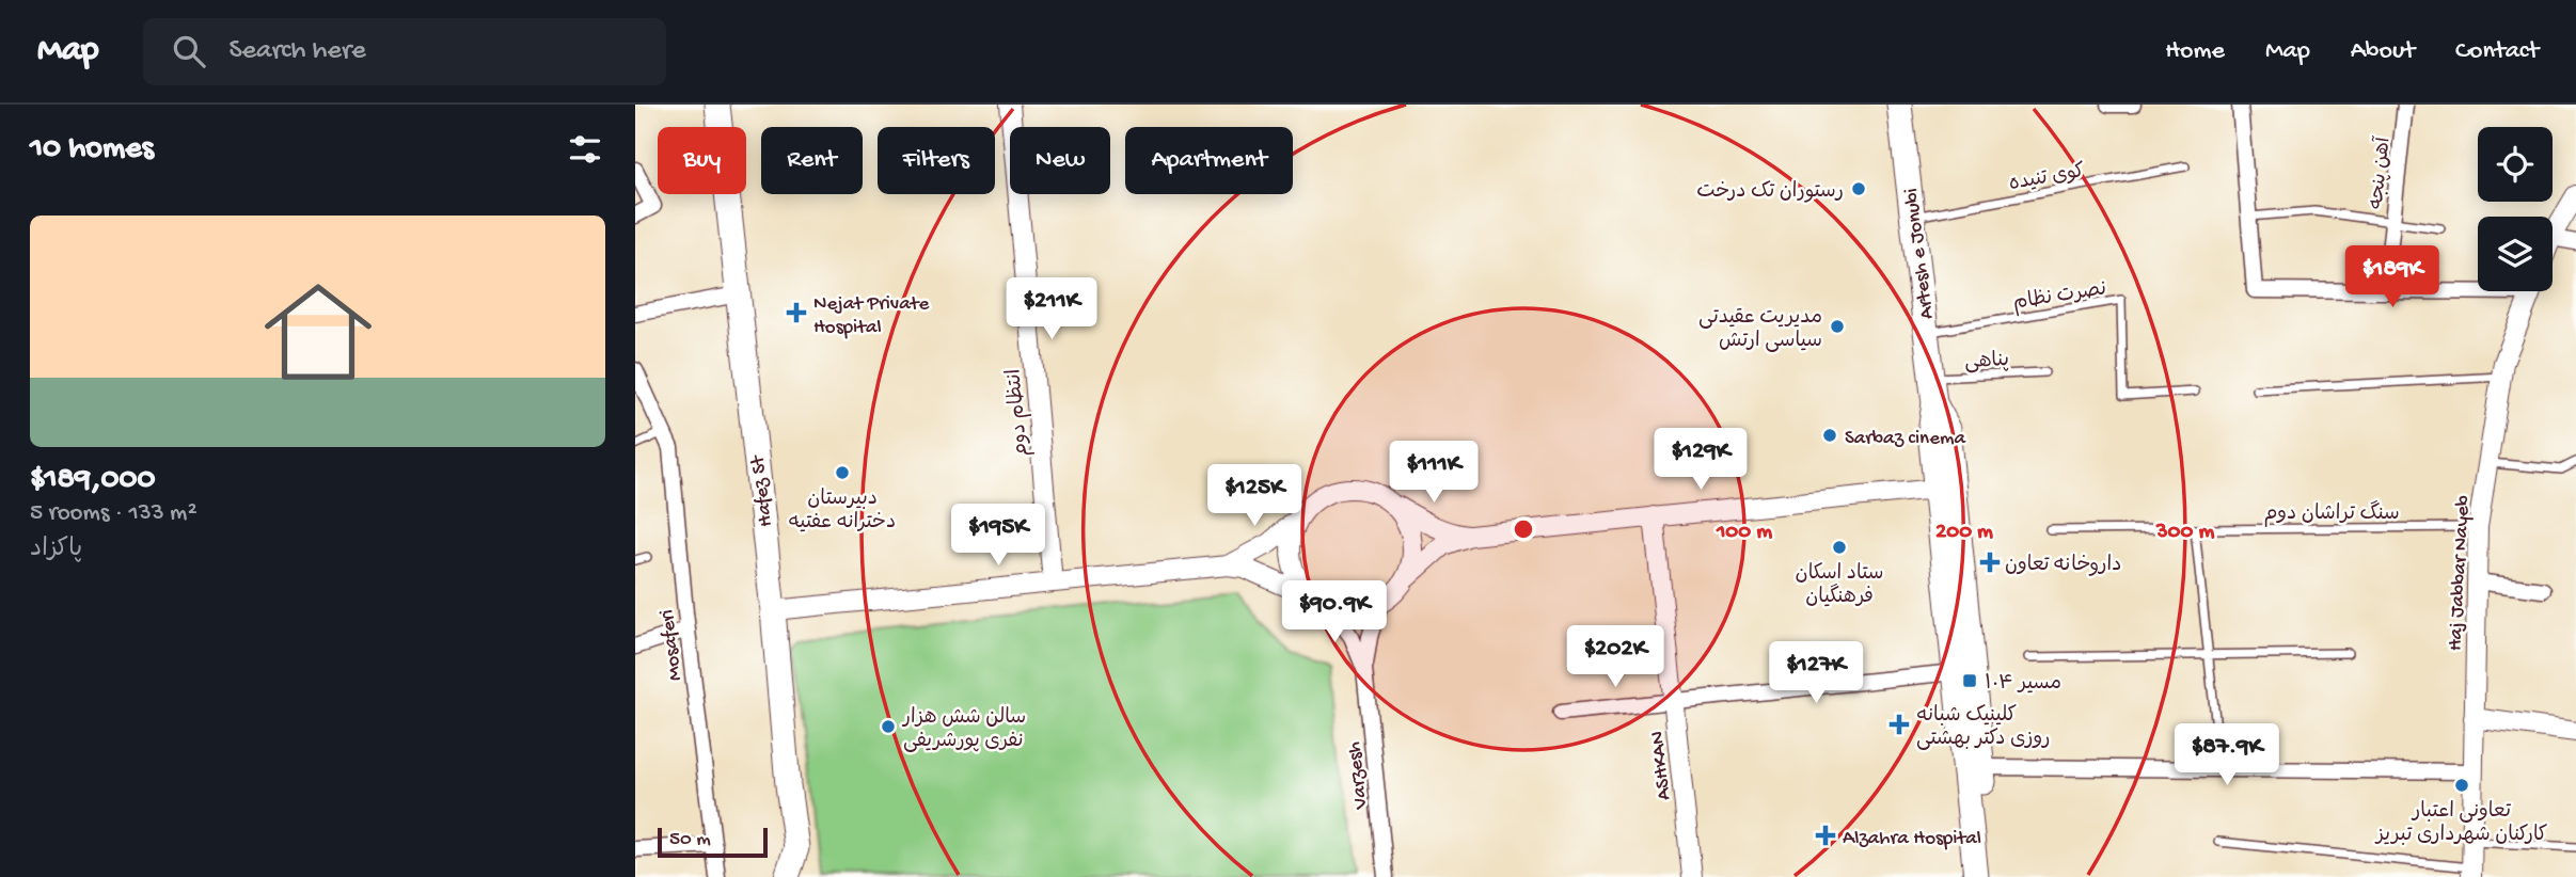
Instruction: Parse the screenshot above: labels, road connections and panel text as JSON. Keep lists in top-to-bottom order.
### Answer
{
  "streets": {
    "main road": ["Artesh e Jonubi", "Hafez St"],
    "street": [
      "آهن پنجه",
      "انتظام دوم",
      "Haj Jabbar Nayeb",
      "Mosaferi",
      "ASHKAN",
      "Varzesh"
    ],
    "lane": [
      "کوی تنیده",
      "نصرت نظام",
      "پناهی",
      "سنگ تراشان دوم"
    ]
  },
  "crossings": [
    ["کوی تنیده", "Artesh e Jonubi"],
    ["Artesh e Jonubi", "نصرت نظام"],
    ["Artesh e Jonubi", "پناهی"],
    ["سنگ تراشان دوم", "Haj Jabbar Nayeb"]
  ],
  "places": {
    "other": [
      "رستوران تک درخت",
      "مدیریت عقیدتی سیاسی ارتش",
      "Sarbaz cinema",
      "دبیرستان دخترانه عفتیه",
      "ستاد اسکان فرهنگیان",
      "سالن شش هزار نفری پورشریفی",
      "تعاونی اعتبار کارکنان شهرداری تبریز"
    ],
    "health": [
      "Nejat Private Hospital",
      "داروخانه تعاون",
      "کلینیک شبانه روزی دکتر بهشتی",
      "Alzahra Hospital"
    ],
    "transit": ["مسیر ۱۰۴"]
  },
  "scale_bar": "50 m",
  "page": {
    "header": "Map",
    "search": "Search here",
    "nav": [
      "Home",
      "Map",
      "About",
      "Contact"
    ],
    "heading": "10 homes",
    "chip": [
      "Buy",
      "Rent",
      "Filters",
      "New",
      "Apartment"
    ],
    "list": [
      {
        "name": "$189,000",
        "note": "5 rooms · 133 m² · پاکزاد"
      }
    ],
    "price": [
      "$189K",
      "$211K",
      "$129K",
      "$111K",
      "$125K",
      "$195K",
      "$90.9K",
      "$202K",
      "$127K",
      "$87.9K"
    ],
    "scale": "50 m"
  },
  "rings": ["100 m", "200 m", "300 m"]
}
